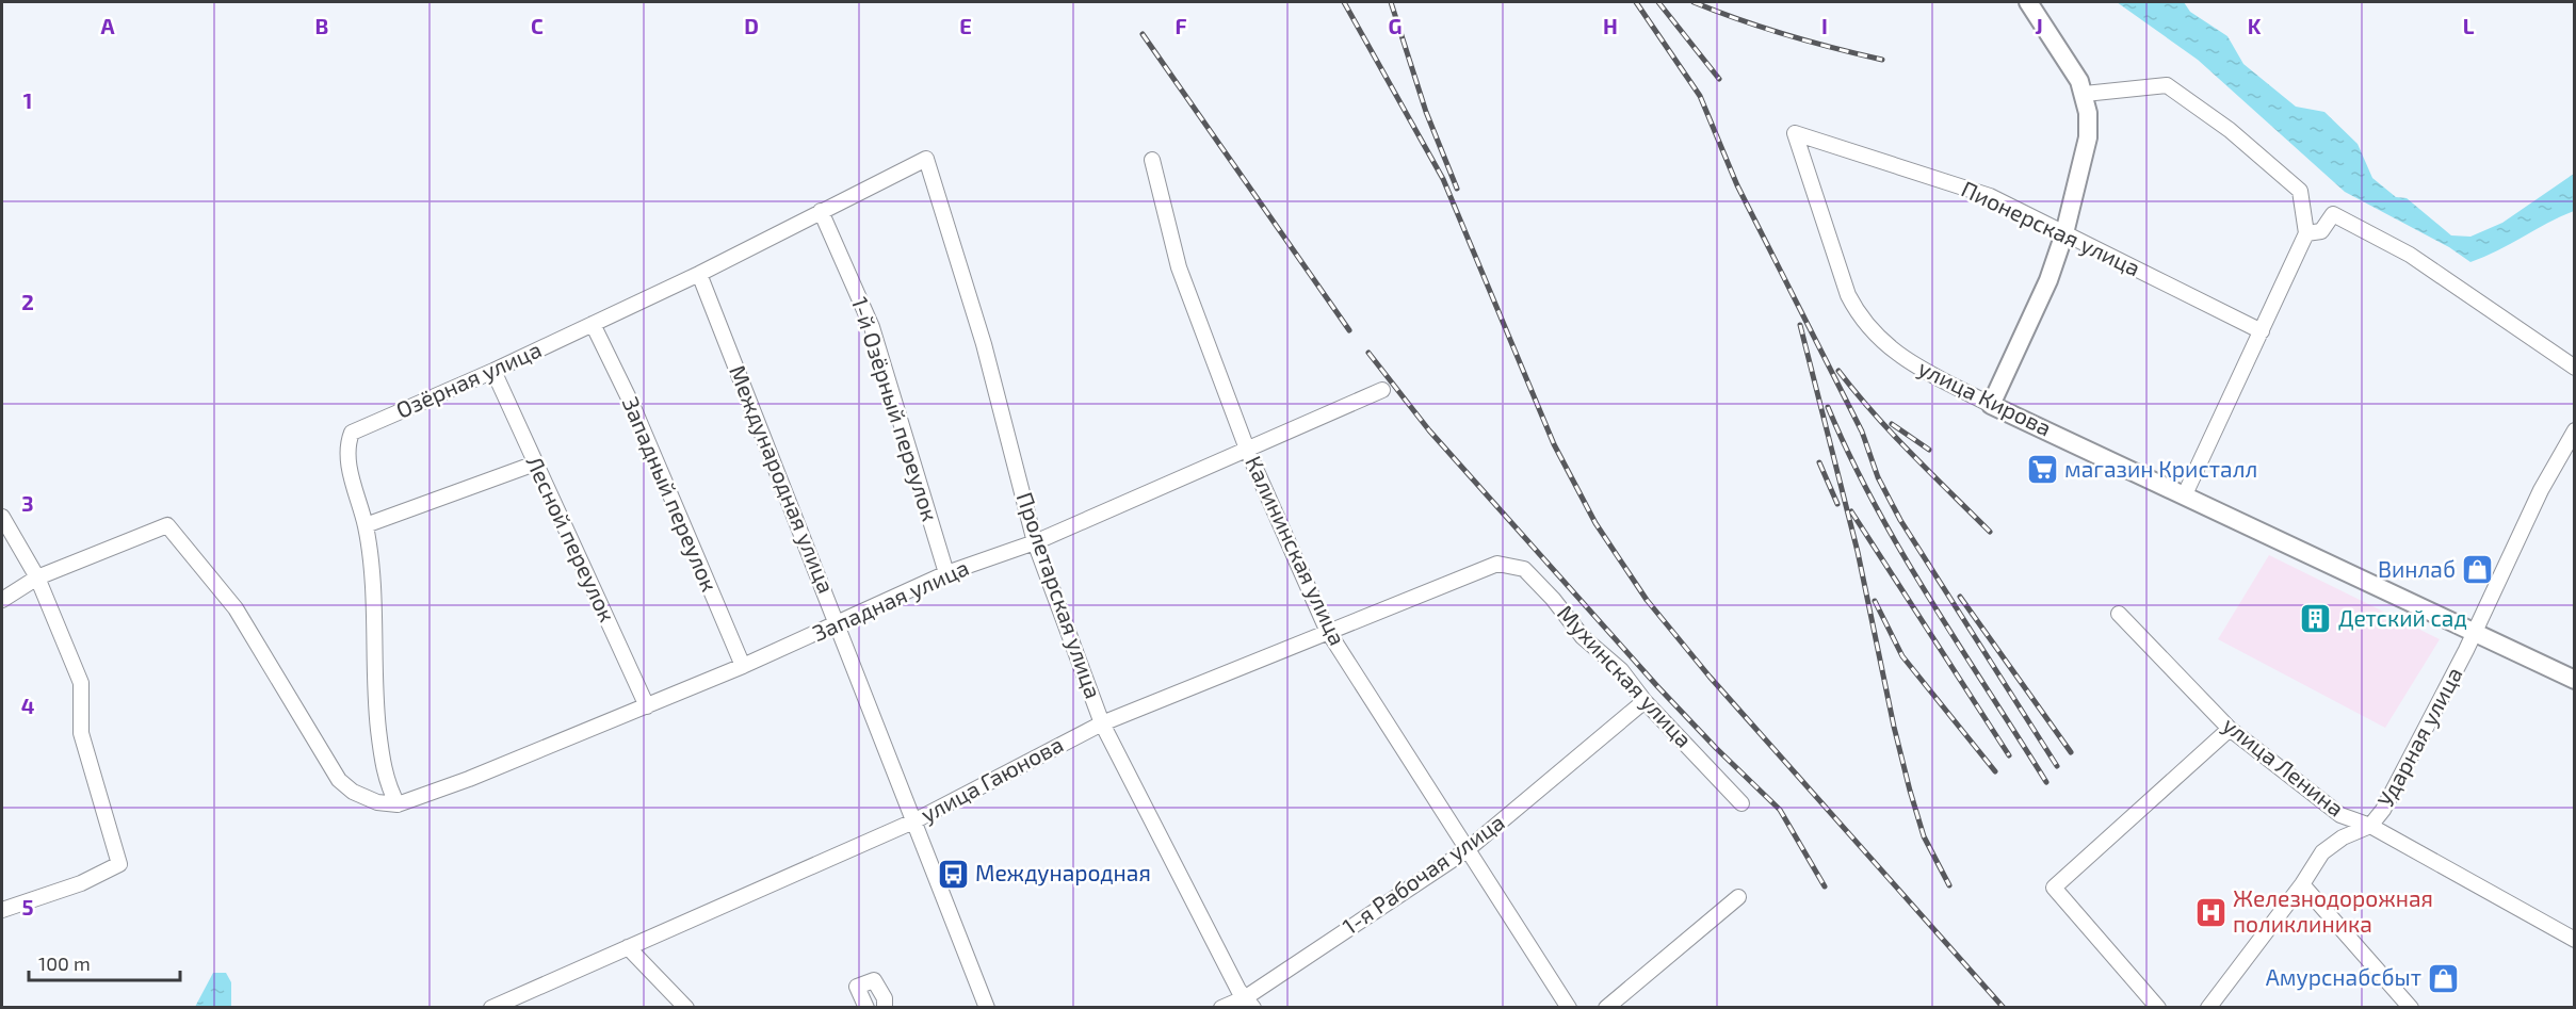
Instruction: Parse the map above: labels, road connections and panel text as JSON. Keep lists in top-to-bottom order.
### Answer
{
  "streets": {
    "main road": ["улица Кирова"],
    "street": [
      "Пионерская улица",
      "Озёрная улица",
      "1-й Озёрный переулок",
      "Международная улица",
      "Западный переулок",
      "Лесной переулок",
      "Калининская улица",
      "Пролетарская улица",
      "Западная улица",
      "Мухинская улица",
      "Ударная улица",
      "улица Ленина",
      "улица Гаюнова",
      "1-я Рабочая улица"
    ]
  },
  "crossings": [
    ["Пионерская улица", "улица Кирова"],
    ["Озёрная улица", "1-й Озёрный переулок"],
    ["Озёрная улица", "Международная улица"],
    ["Озёрная улица", "Западный переулок"],
    ["Озёрная улица", "Лесной переулок"],
    ["Озёрная улица", "Пролетарская улица"],
    ["Озёрная улица", "Западная улица"],
    ["улица Кирова", "Ударная улица"],
    ["1-й Озёрный переулок", "Западная улица"],
    ["Международная улица", "Западная улица"],
    ["Международная улица", "улица Гаюнова"],
    ["Западный переулок", "Западная улица"],
    ["Лесной переулок", "Западная улица"],
    ["Калининская улица", "Западная улица"],
    ["Калининская улица", "улица Гаюнова"],
    ["Калининская улица", "1-я Рабочая улица"],
    ["Пролетарская улица", "Западная улица"],
    ["Пролетарская улица", "улица Гаюнова"],
    ["Пролетарская улица", "1-я Рабочая улица"],
    ["Мухинская улица", "улица Гаюнова"],
    ["Мухинская улица", "1-я Рабочая улица"],
    ["Ударная улица", "улица Ленина"]
  ],
  "places": {
    "supermarket": ["магазин Кристалл"],
    "shop": ["Винлаб", "Амурснабсбыт"],
    "building": ["Детский сад"],
    "bus stop": ["Международная"],
    "hospital": ["Железнодорожная поликлиника"]
  },
  "scale_bar": "100 m",
  "grid": {
    "columns": [
      "A",
      "B",
      "C",
      "D",
      "E",
      "F",
      "G",
      "H",
      "I",
      "J",
      "K",
      "L"
    ],
    "rows": [
      "1",
      "2",
      "3",
      "4",
      "5"
    ]
  }
}
